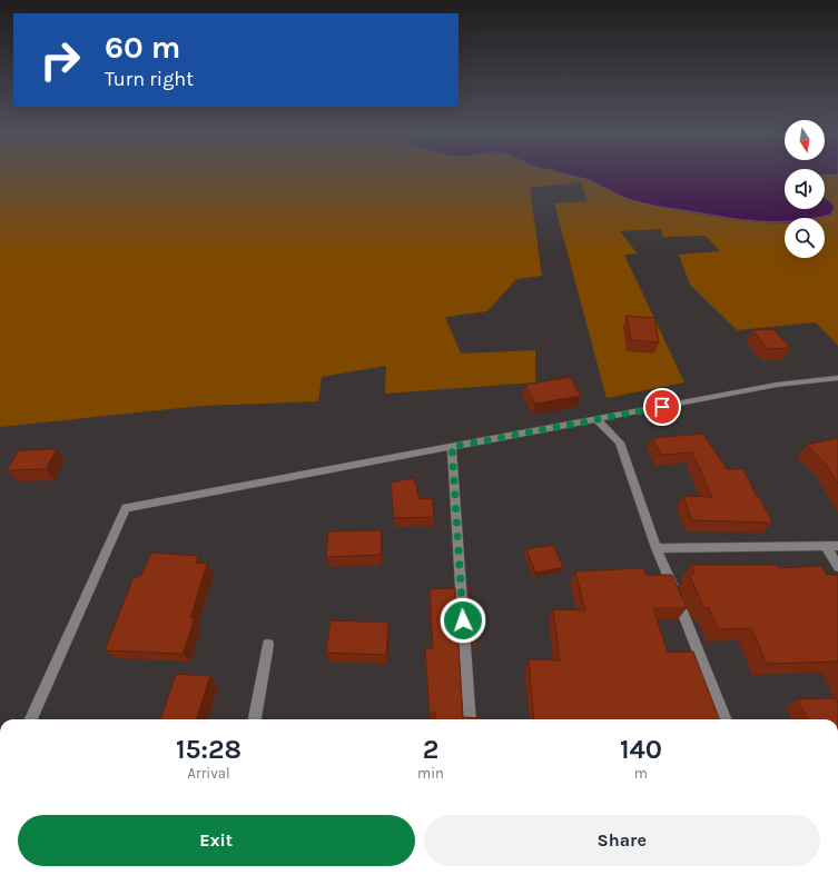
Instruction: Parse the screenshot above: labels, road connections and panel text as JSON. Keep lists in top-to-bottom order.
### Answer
{
  "north": "bottom",
  "page": {
    "turn": ["60 m", "Turn right"],
    "eta": [
      "15:28",
      "Arrival",
      "2",
      "min",
      "140",
      "m"
    ],
    "buttons": ["Exit", "Share"]
  }
}
